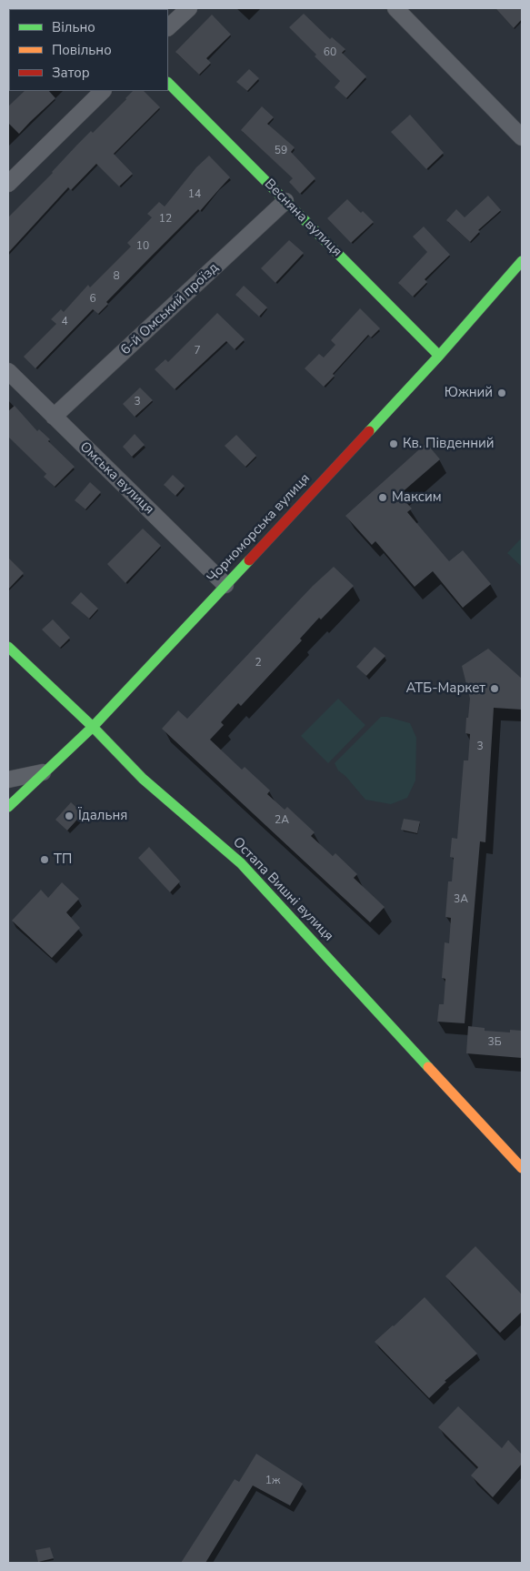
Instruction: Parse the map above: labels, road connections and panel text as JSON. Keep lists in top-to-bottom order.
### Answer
{
  "streets": {
    "street": [
      "Весняна вулиця",
      "6-й Омський проїзд",
      "Омська вулиця",
      "Чорноморська вулиця",
      "Остапа Вишні вулиця"
    ]
  },
  "crossings": [
    ["Весняна вулиця", "6-й Омський проїзд"],
    ["Весняна вулиця", "Чорноморська вулиця"],
    ["6-й Омський проїзд", "Омська вулиця"],
    ["Омська вулиця", "Чорноморська вулиця"],
    ["Чорноморська вулиця", "Остапа Вишні вулиця"]
  ],
  "places": [
    "Южний",
    "Кв. Південний",
    "Максим",
    "АТБ-Маркет",
    "Їдальня",
    "ТП"
  ],
  "house_numbers": [
    "60",
    "59",
    "14",
    "12",
    "10",
    "8",
    "6",
    "4",
    "7",
    "3",
    "2",
    "3",
    "2А",
    "3А",
    "3Б",
    "1ж"
  ],
  "legend": ["Вільно", "Повільно", "Затор"]
}
